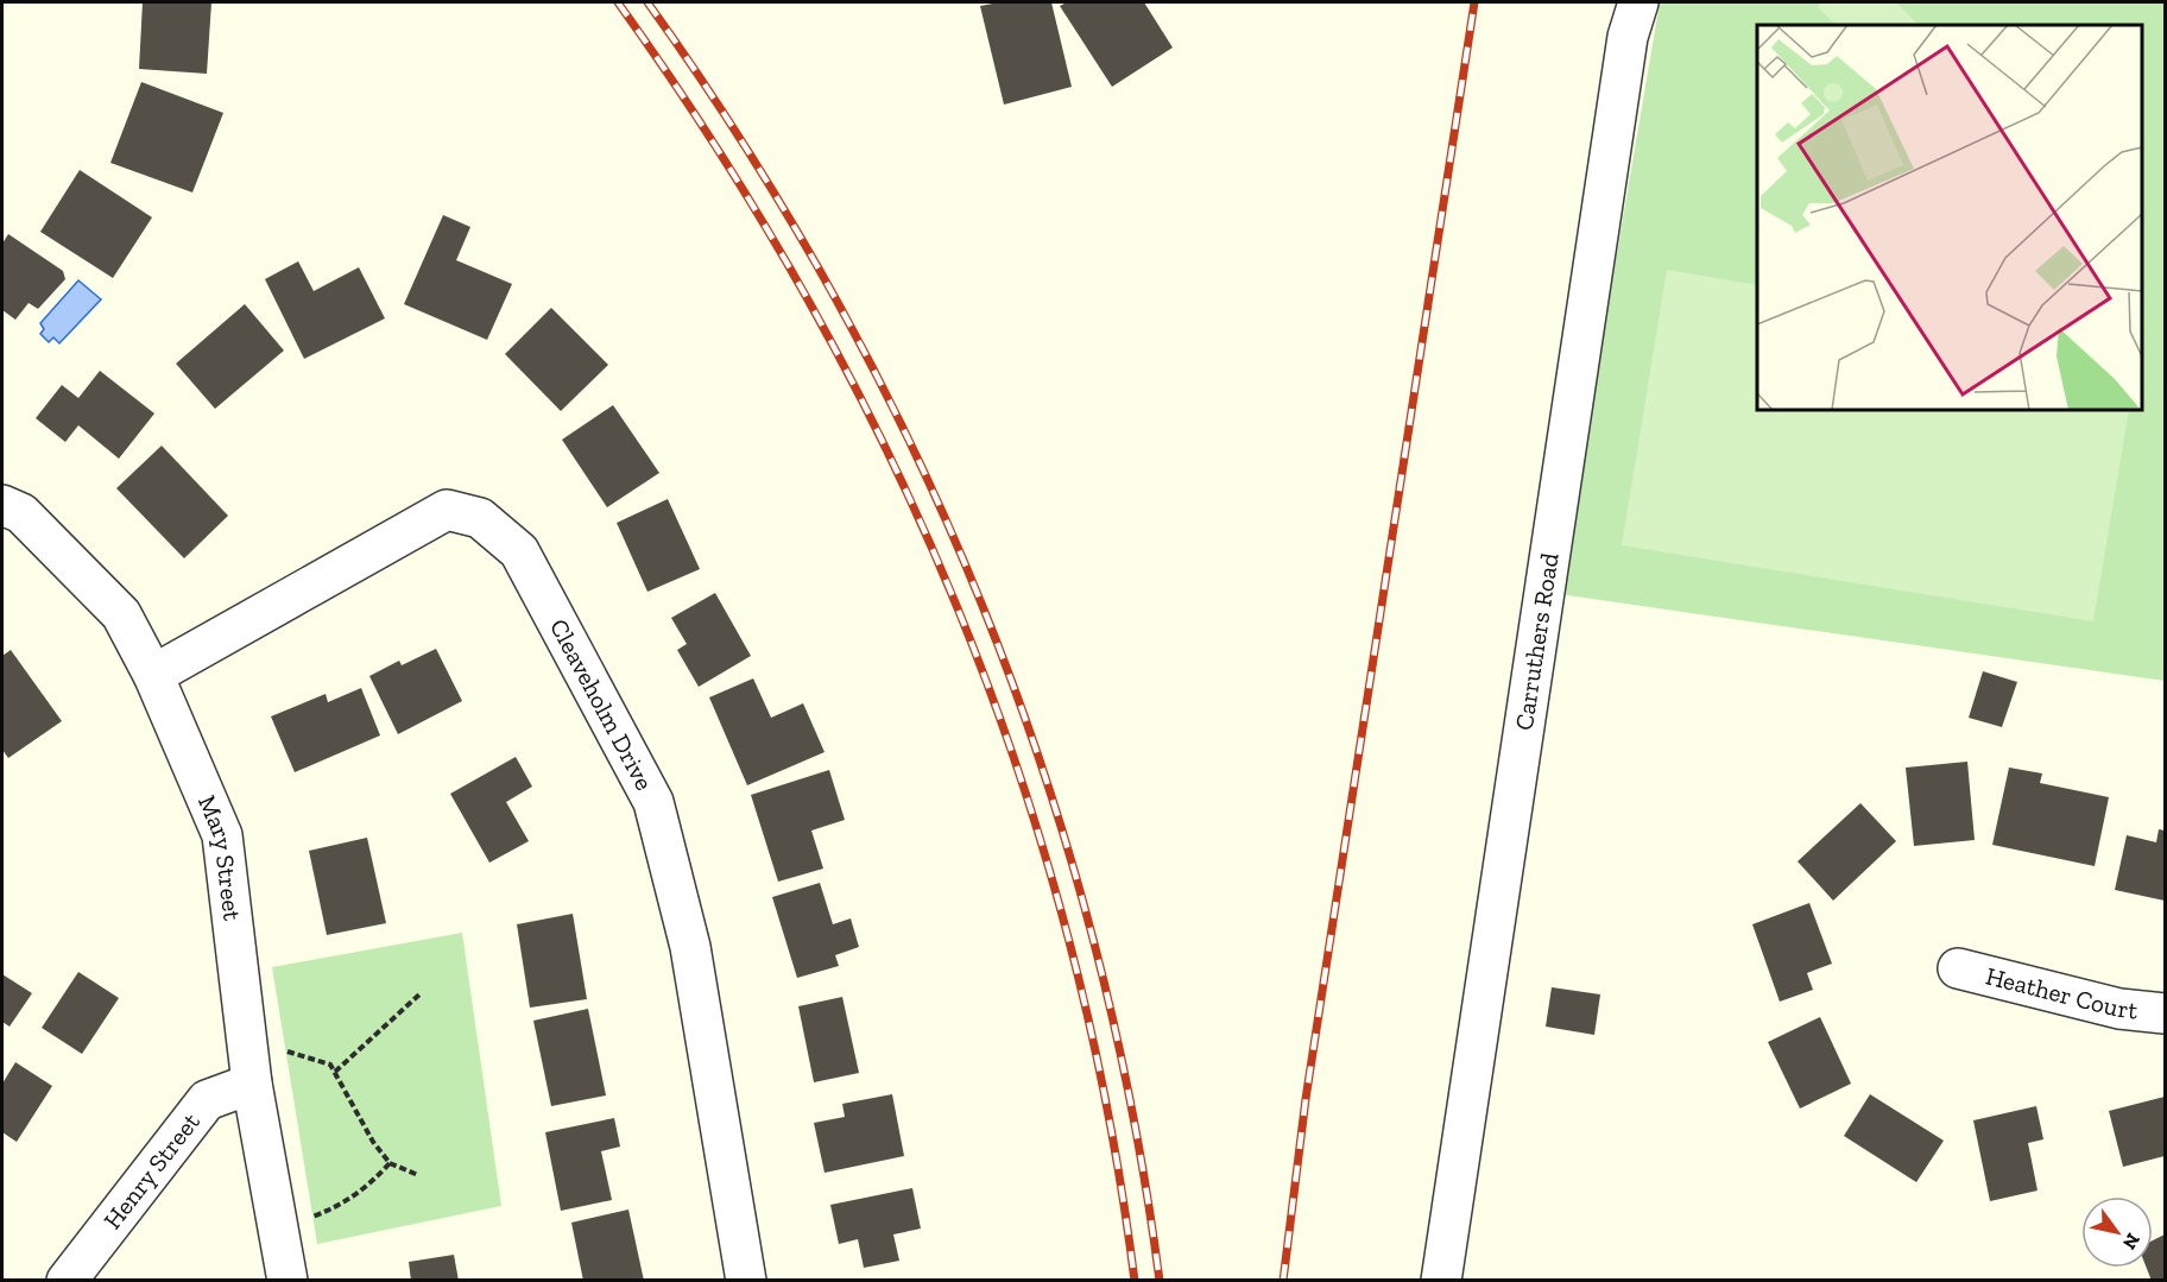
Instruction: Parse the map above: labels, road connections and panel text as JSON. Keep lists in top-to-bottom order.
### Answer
{
  "streets": {
    "street": [
      "Carruthers Road",
      "Cleaveholm Drive",
      "Mary Street",
      "Heather Court",
      "Henry Street"
    ]
  },
  "crossings": [
    ["Cleaveholm Drive", "Mary Street"],
    ["Mary Street", "Henry Street"]
  ],
  "north": "bottom right"
}
